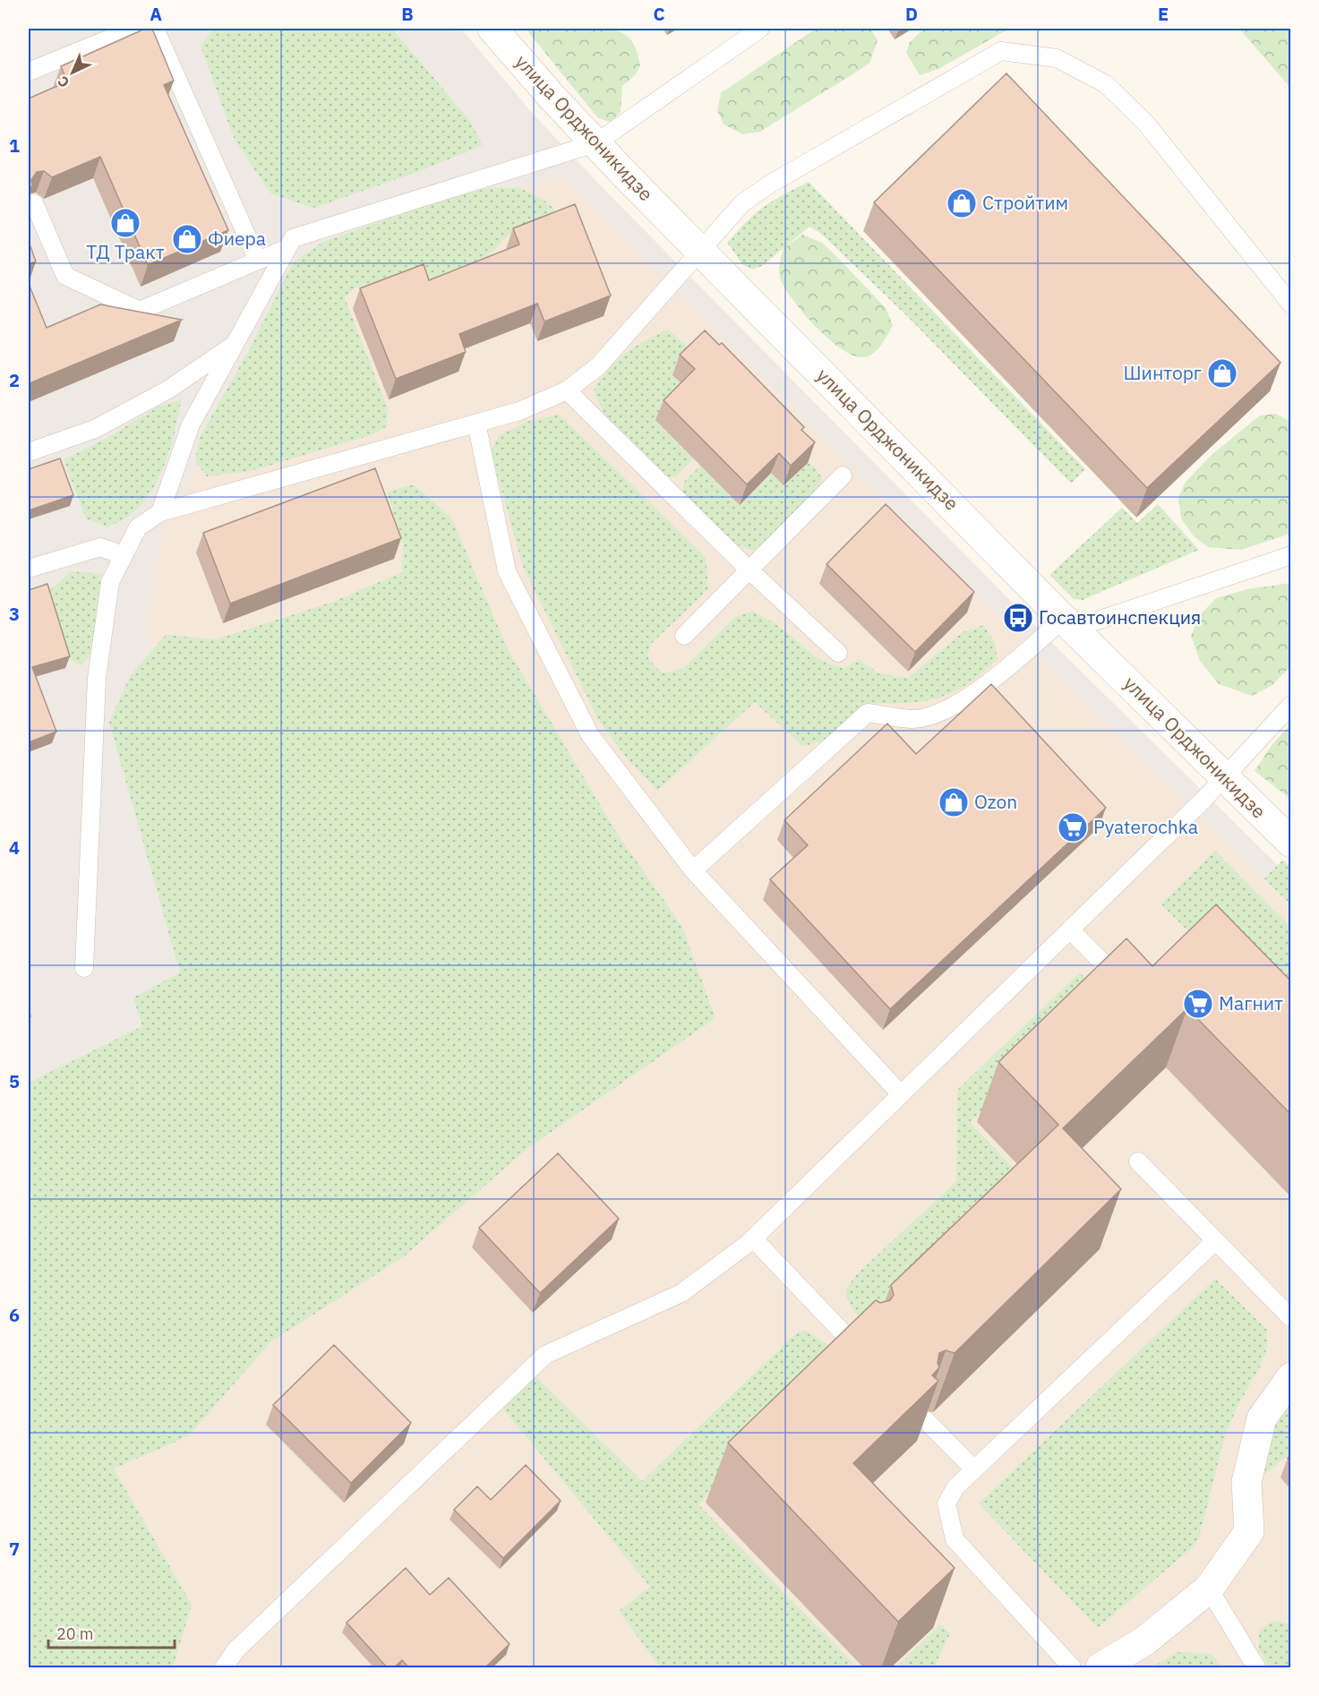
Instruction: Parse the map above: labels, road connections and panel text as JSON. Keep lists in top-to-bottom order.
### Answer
{
  "streets": {
    "main road": ["улица Орджоникидзе"]
  },
  "places": {
    "shop": [
      "Стройтим",
      "ТД Тракт",
      "Фиера",
      "Шинторг",
      "Ozon"
    ],
    "bus stop": ["Госавтоинспекция"],
    "supermarket": ["Pyaterochka", "Магнит"]
  },
  "scale_bar": "20 m",
  "north": "bottom left",
  "grid": {
    "columns": [
      "A",
      "B",
      "C",
      "D",
      "E"
    ],
    "rows": [
      "1",
      "2",
      "3",
      "4",
      "5",
      "6",
      "7"
    ]
  }
}
